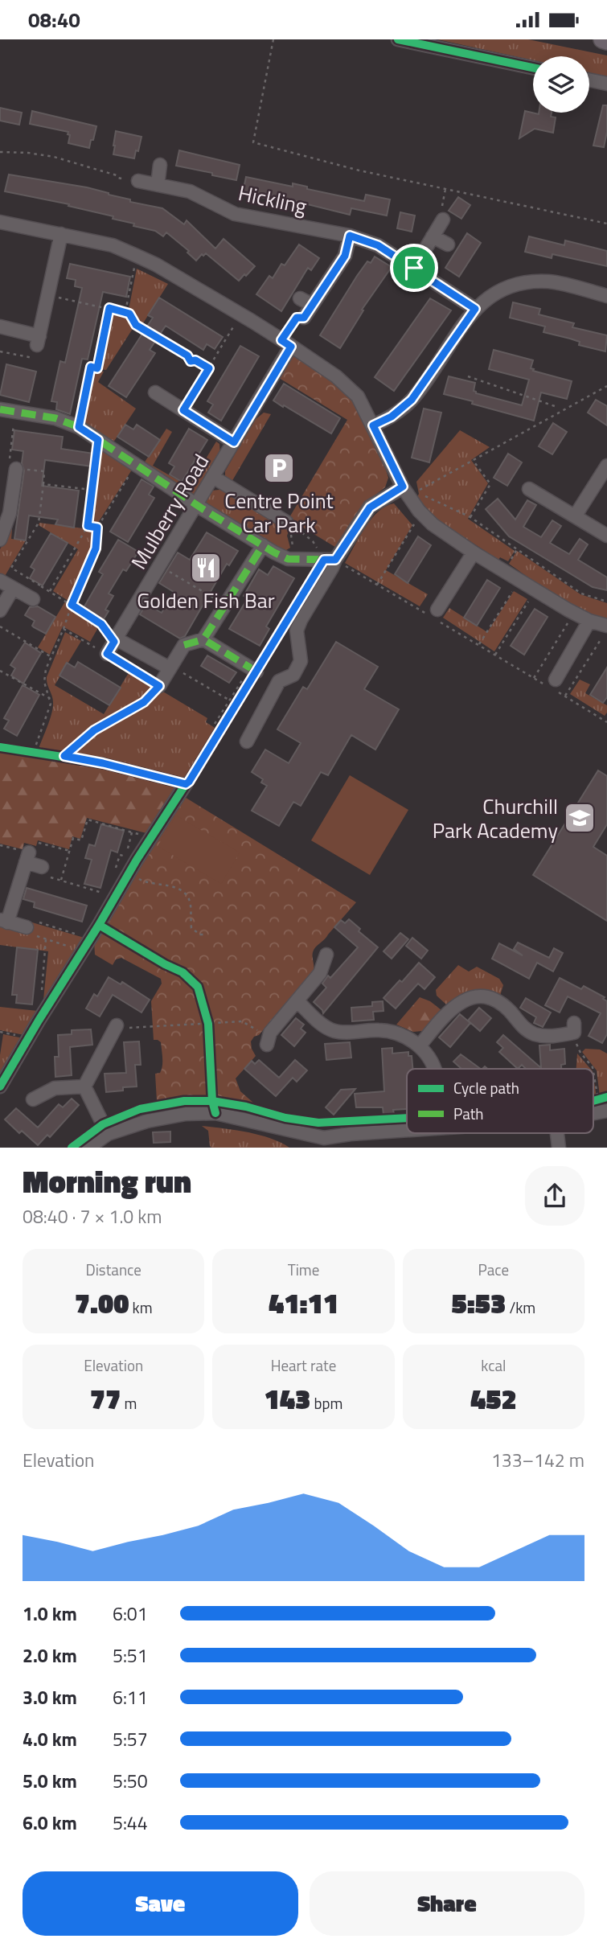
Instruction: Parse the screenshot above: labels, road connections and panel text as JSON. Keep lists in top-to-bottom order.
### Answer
{
  "streets": {
    "street": ["Hickling", "Mulberry Road"]
  },
  "places": {
    "parking": ["Centre Point Car Park"],
    "restaurant": ["Golden Fish Bar"],
    "school or university": ["Churchill Park Academy"]
  },
  "legend": ["Cycle path", "Path"],
  "page": {
    "status": "08:40",
    "heading": ["Morning run", "08:40 · 7 × 1.0 km"],
    "stats": [
      ["Distance", "7.00 km"],
      ["Time", "41:11"],
      ["Pace", "5:53 /km"],
      ["Elevation", "77 m"],
      ["Heart rate", "143 bpm"],
      ["kcal", "452"]
    ],
    "chart": ["Elevation", "133–142 m"],
    "list": [
      {
        "name": "1.0 km",
        "note": "6:01"
      },
      {
        "name": "2.0 km",
        "note": "5:51"
      },
      {
        "name": "3.0 km",
        "note": "6:11"
      },
      {
        "name": "4.0 km",
        "note": "5:57"
      },
      {
        "name": "5.0 km",
        "note": "5:50"
      },
      {
        "name": "6.0 km",
        "note": "5:44"
      }
    ],
    "buttons": ["Save", "Share"]
  }
}
